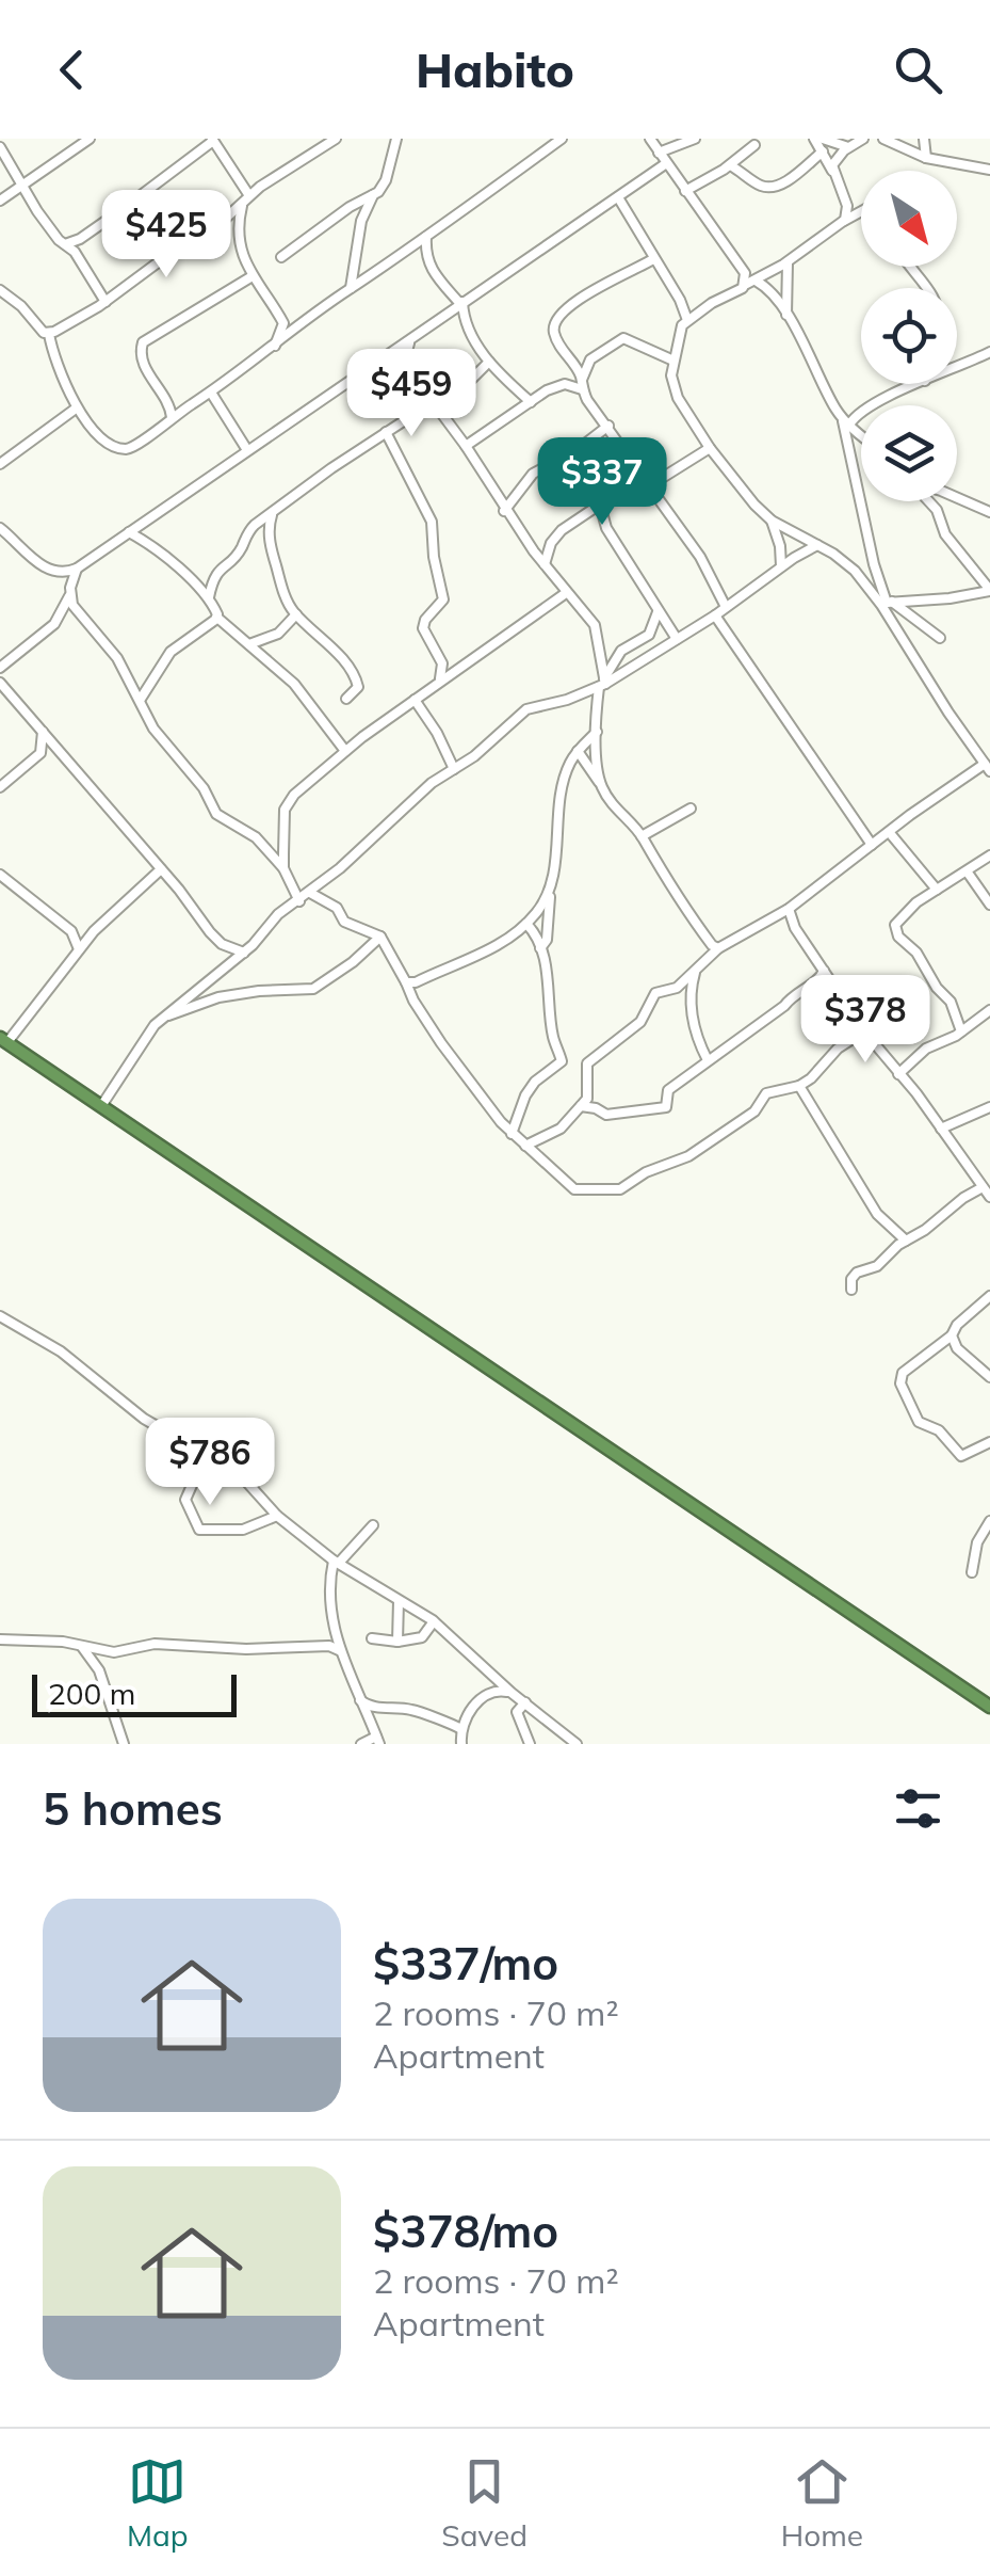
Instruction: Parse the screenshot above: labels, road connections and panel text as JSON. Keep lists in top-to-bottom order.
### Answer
{
  "scale_bar": "200 m",
  "north": "bottom right",
  "page": {
    "header": "Habito",
    "price": [
      "$425",
      "$459",
      "$337",
      "$378",
      "$786"
    ],
    "scale": "200 m",
    "heading": "5 homes",
    "list": [
      {
        "name": "$337/mo",
        "note": "2 rooms · 70 m² · Apartment"
      },
      {
        "name": "$378/mo",
        "note": "2 rooms · 70 m² · Apartment"
      }
    ],
    "tabs": ["Map", "Saved", "Home"]
  }
}
